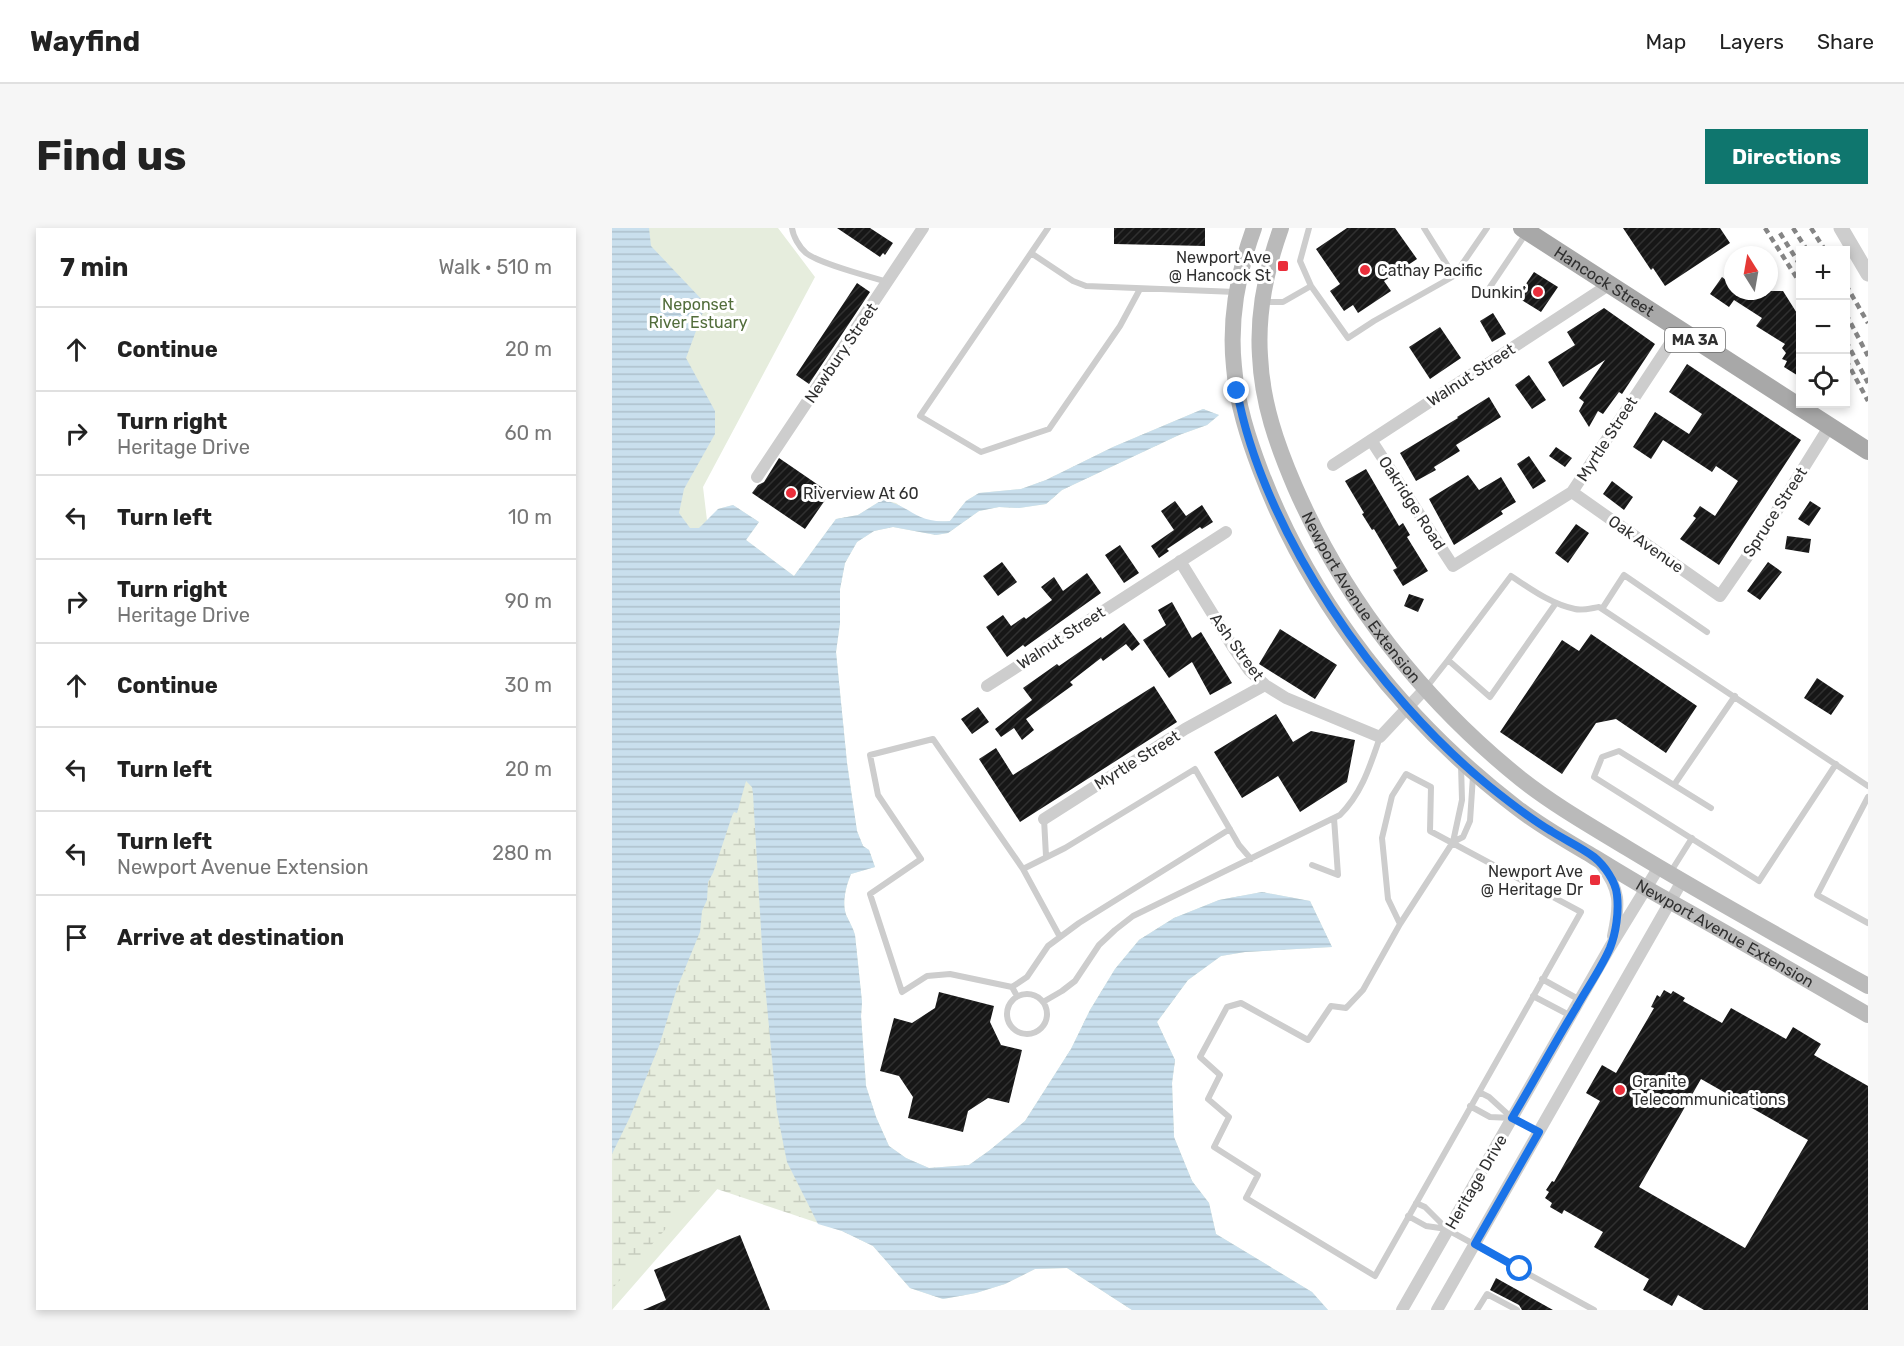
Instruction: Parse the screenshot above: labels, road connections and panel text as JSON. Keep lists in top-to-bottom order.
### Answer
{
  "streets": {
    "main road": ["Hancock Street", "MA 3A", "Newport Avenue Extension"],
    "street": [
      "Newbury Street",
      "Walnut Street",
      "Myrtle Street",
      "Oakridge Road",
      "Spruce Street",
      "Oak Avenue",
      "Ash Street",
      "Heritage Drive"
    ]
  },
  "crossings": [
    ["Hancock Street", "Walnut Street"],
    ["Hancock Street", "Myrtle Street"],
    ["Hancock Street", "Spruce Street"],
    ["Walnut Street", "Oakridge Road"],
    ["Walnut Street", "Ash Street"],
    ["Myrtle Street", "Oakridge Road"],
    ["Myrtle Street", "Oak Avenue"],
    ["Myrtle Street", "Ash Street"],
    ["Spruce Street", "Oak Avenue"],
    ["Newport Avenue Extension", "Heritage Drive"]
  ],
  "parks": ["Neponset River Estuary"],
  "places": {
    "transit": ["Newport Ave @ Hancock St", "Newport Ave @ Heritage Dr"],
    "other": [
      "Cathay Pacific",
      "Dunkin'",
      "Riverview At 60",
      "Granite Telecommunications"
    ]
  },
  "north": "top",
  "page": {
    "header": "Wayfind",
    "nav": ["Map", "Layers", "Share"],
    "buttons": "Directions",
    "title": "Find us",
    "heading": ["7 min", "Walk · 510 m"],
    "map_buttons": ["+", "−"],
    "list": [
      ["Continue", "20 m"],
      ["Turn right", "Heritage Drive", "60 m"],
      ["Turn left", "10 m"],
      ["Turn right", "Heritage Drive", "90 m"],
      ["Continue", "30 m"],
      ["Turn left", "20 m"],
      ["Turn left", "Newport Avenue Extension", "280 m"],
      "Arrive at destination"
    ]
  }
}
